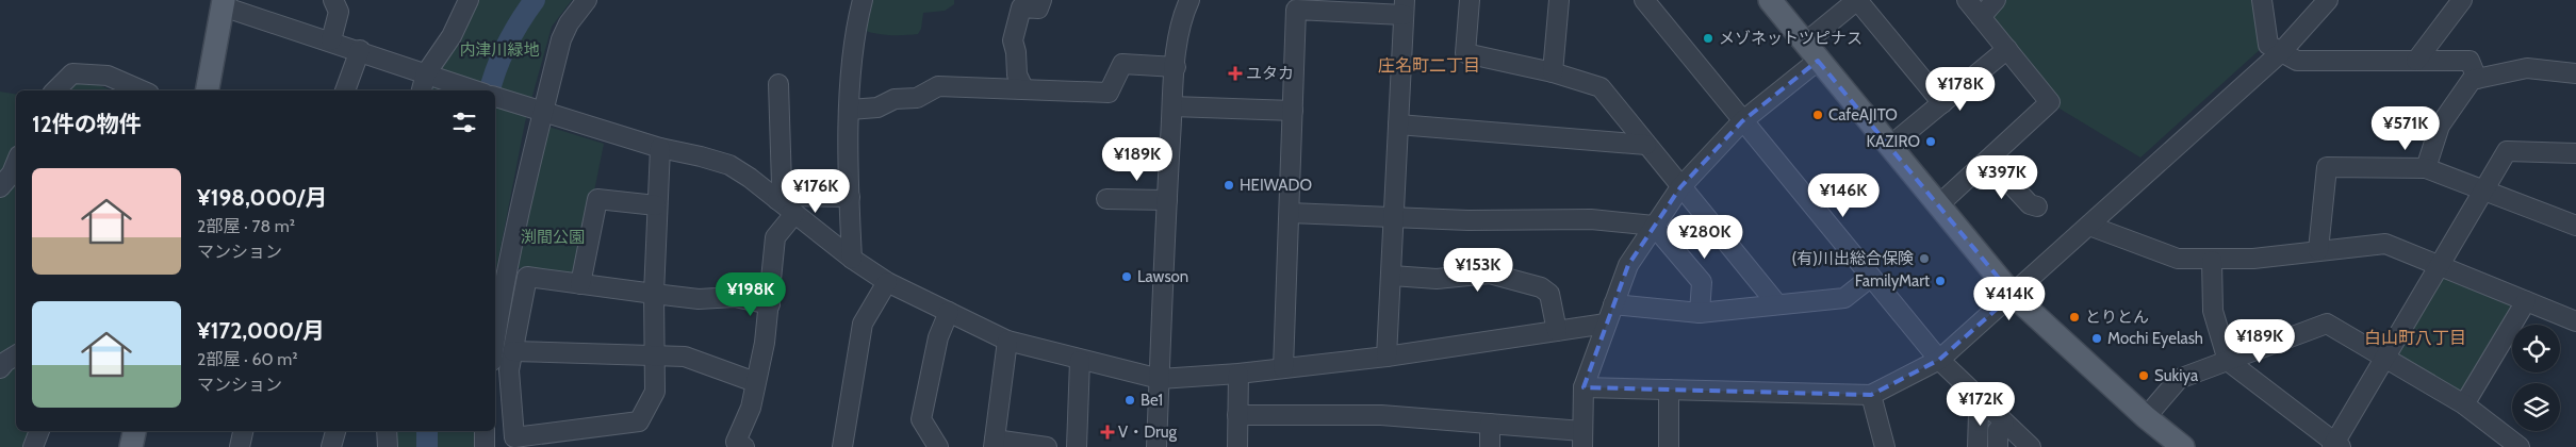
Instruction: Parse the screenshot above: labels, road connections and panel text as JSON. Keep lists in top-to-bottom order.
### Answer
{
  "districts": ["庄名町二丁目", "白山町八丁目"],
  "parks": ["内津川緑地", "渕間公園"],
  "places": {
    "other": [
      "メゾネットツピナス",
      "CafeAJITO",
      "KAZIRO",
      "HEIWADO",
      "(有)川出総合保険",
      "Lawson",
      "FamilyMart",
      "とりとん",
      "Mochi Eyelash",
      "Sukiya",
      "Be1"
    ],
    "health": ["ユタカ", "V・Drug"]
  },
  "page": {
    "price": [
      "¥178K",
      "¥571K",
      "¥189K",
      "¥397K",
      "¥176K",
      "¥146K",
      "¥280K",
      "¥153K",
      "¥198K",
      "¥414K",
      "¥189K",
      "¥172K"
    ],
    "heading": "12件の物件",
    "list": [
      {
        "name": "¥198,000/月",
        "note": "2部屋 · 78 m² · マンション"
      },
      {
        "name": "¥172,000/月",
        "note": "2部屋 · 60 m² · マンション"
      }
    ]
  }
}
